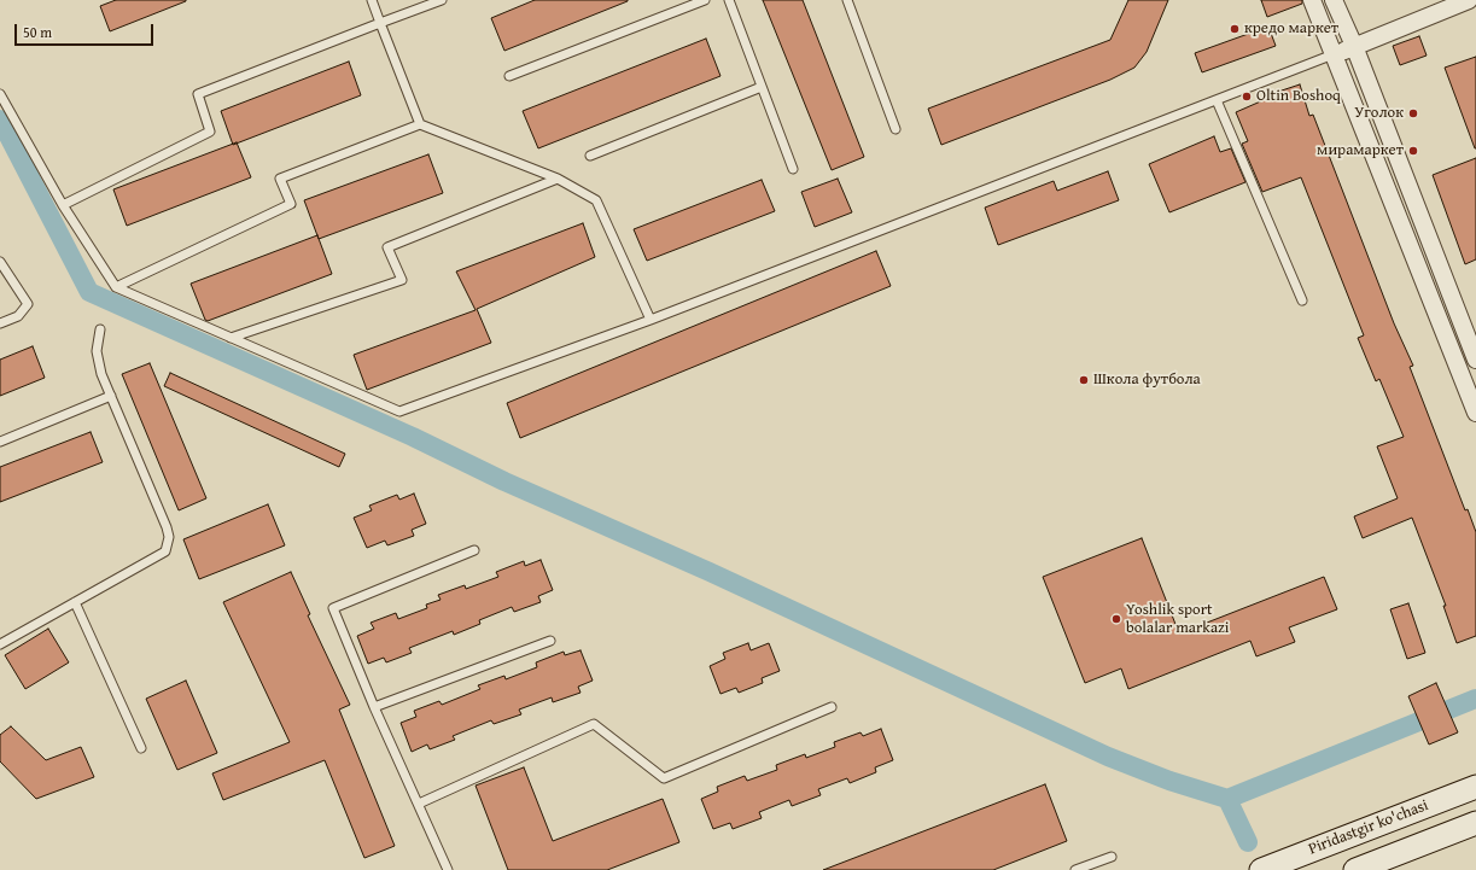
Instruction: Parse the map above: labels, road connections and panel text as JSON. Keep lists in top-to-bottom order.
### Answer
{
  "streets": {
    "main road": ["Piridastgir ko'chasi"]
  },
  "places": [
    "кредо маркет",
    "Oltin Boshoq",
    "Уголок",
    "мирамаркет",
    "Школа футбола",
    "Yoshlik sport bolalar markazi"
  ],
  "scale_bar": "50 m"
}
